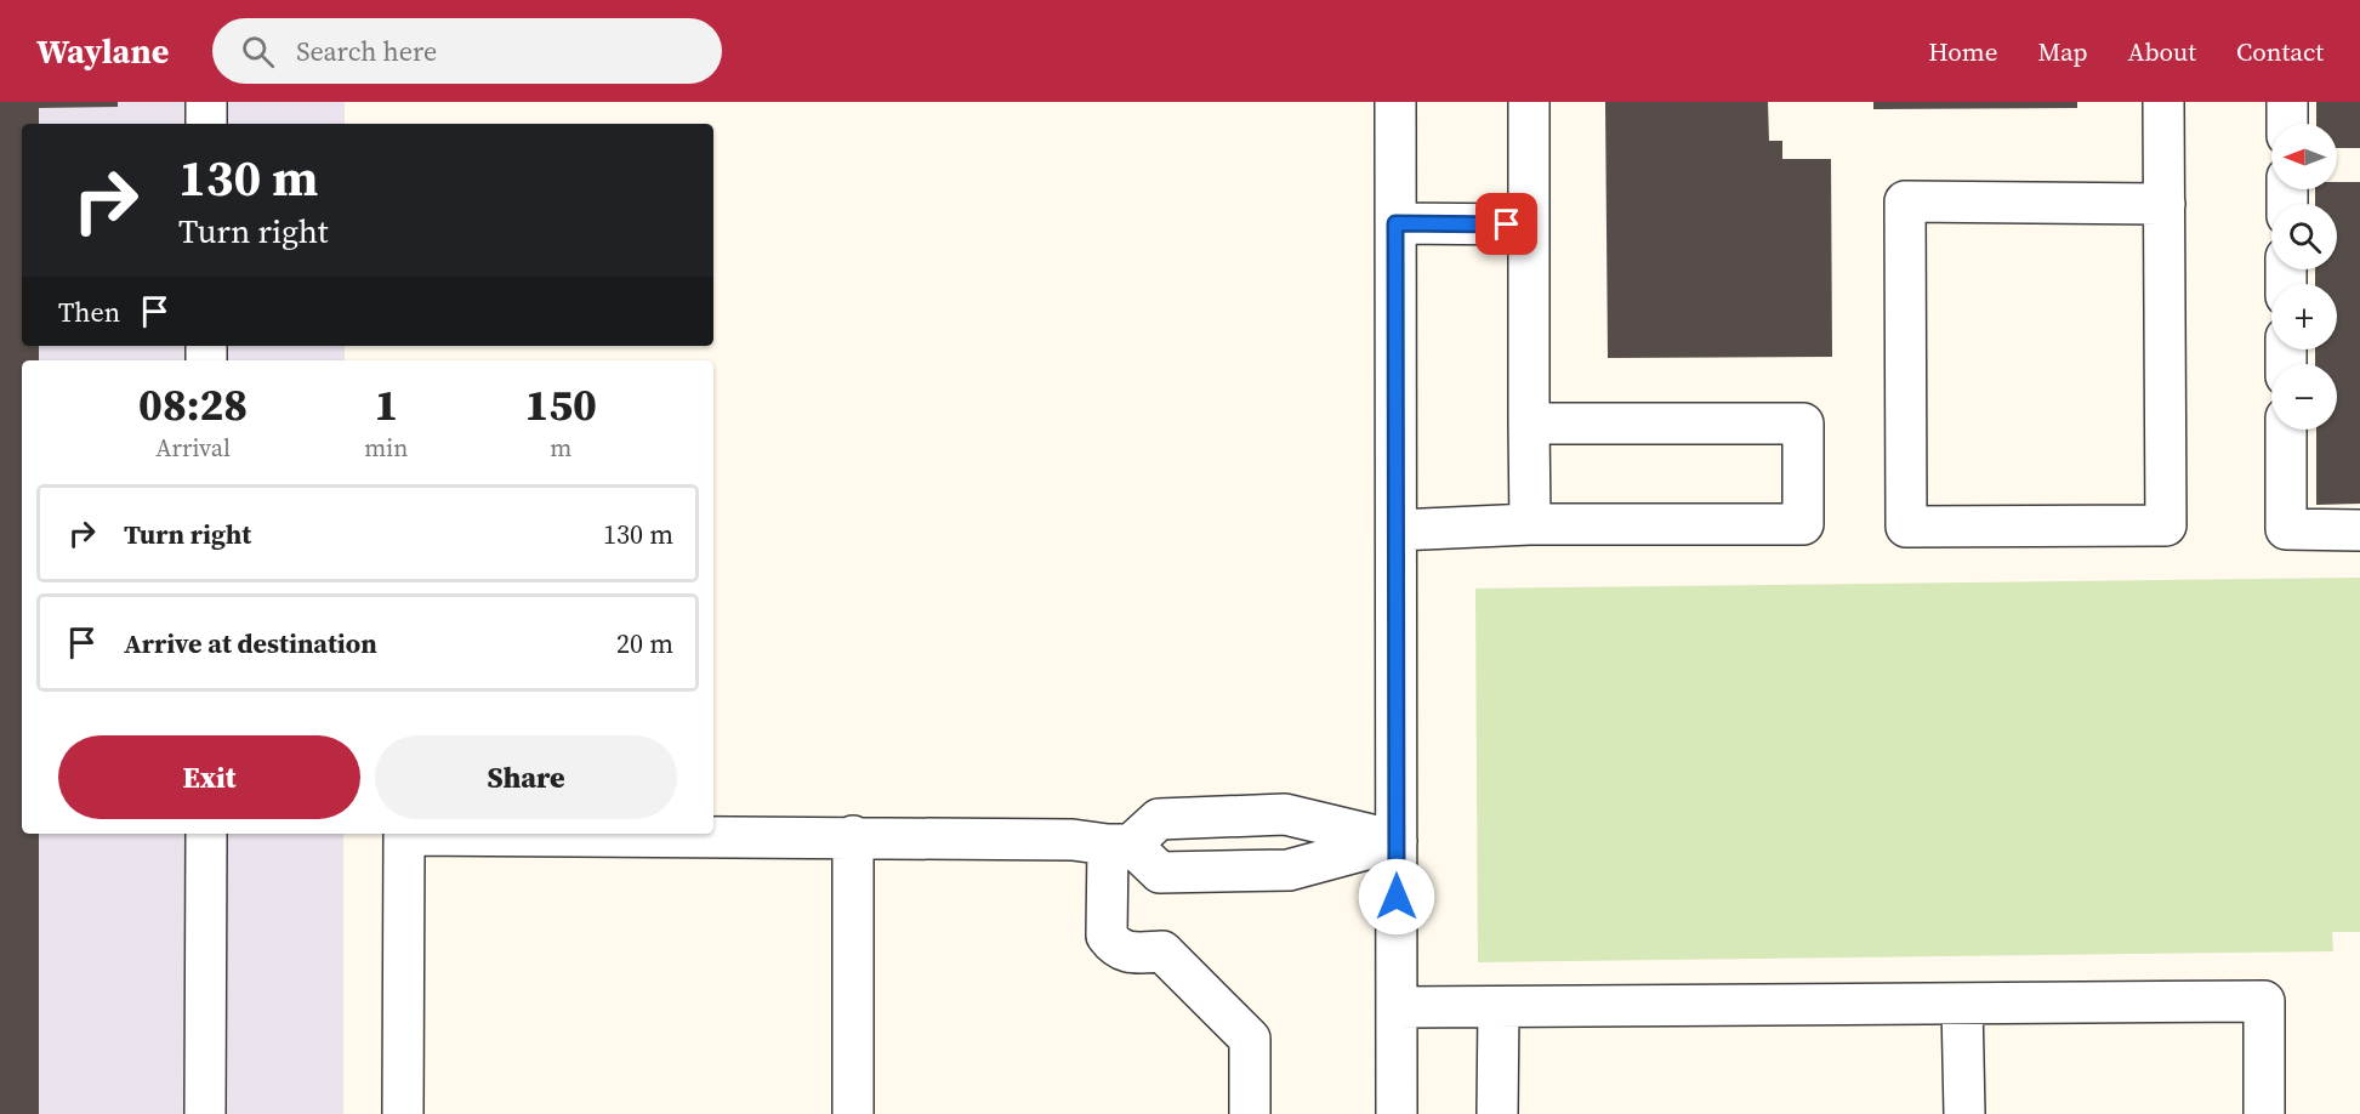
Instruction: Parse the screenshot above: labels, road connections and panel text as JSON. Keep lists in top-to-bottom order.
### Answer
{
  "north": "left",
  "page": {
    "header": "Waylane",
    "search": "Search here",
    "nav": [
      "Home",
      "Map",
      "About",
      "Contact"
    ],
    "map_buttons": ["+", "−"],
    "turn": ["130 m", "Turn right"],
    "then": "Then",
    "eta": [
      "08:28",
      "Arrival",
      "1",
      "min",
      "150",
      "m"
    ],
    "list": [
      {
        "name": "Turn right",
        "value": "130 m"
      },
      {
        "name": "Arrive at destination",
        "value": "20 m"
      }
    ],
    "buttons": ["Exit", "Share"]
  }
}
